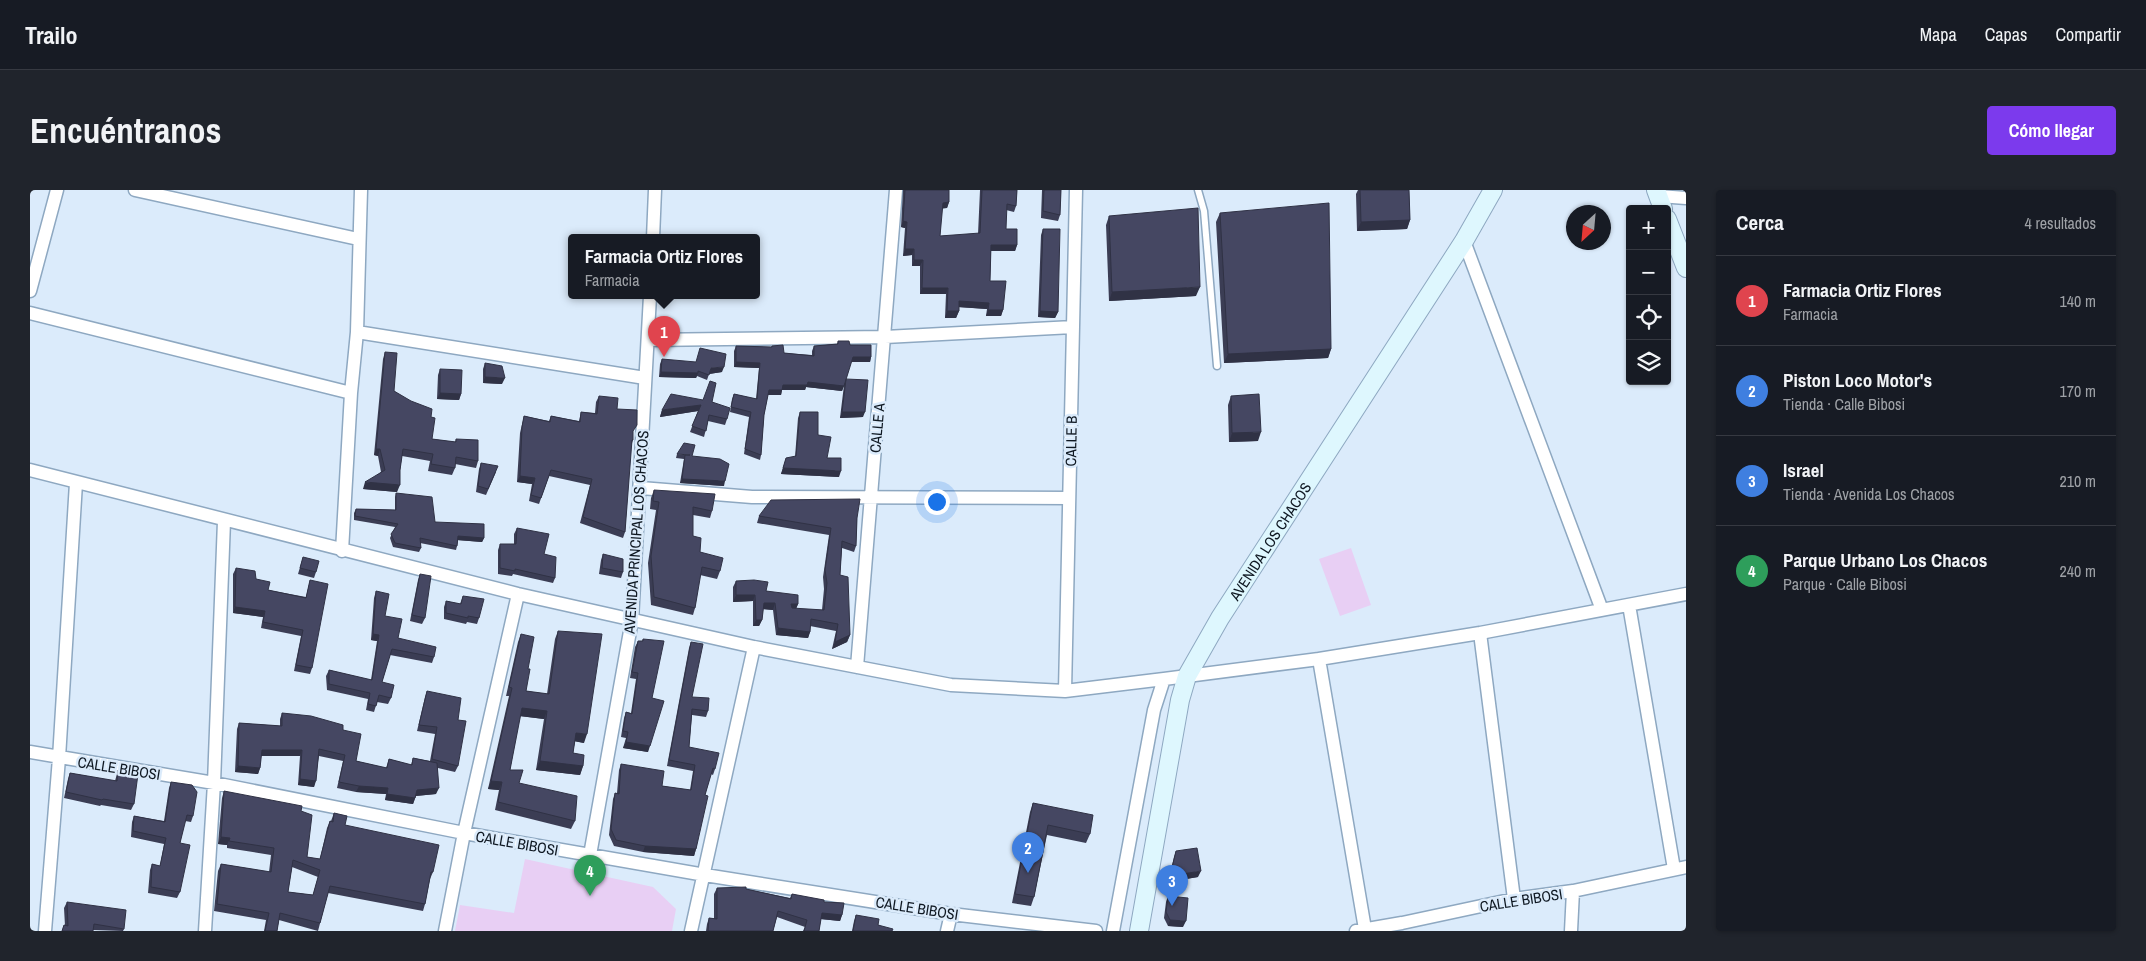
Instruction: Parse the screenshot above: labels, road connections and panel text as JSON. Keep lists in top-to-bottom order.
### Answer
{
  "streets": {
    "street": [
      "CALLE A",
      "CALLE B",
      "AVENIDA PRINCIPAL LOS CHACOS",
      "AVENIDA LOS CHACOS",
      "CALLE BIBOSI"
    ]
  },
  "crossings": [
    ["AVENIDA PRINCIPAL LOS CHACOS", "CALLE BIBOSI"]
  ],
  "north": "bottom left",
  "page": {
    "header": "Trailo",
    "nav": ["Mapa", "Capas", "Compartir"],
    "buttons": "Cómo llegar",
    "title": "Encuéntranos",
    "heading": ["Cerca", "4 resultados"],
    "map_buttons": ["+", "−"],
    "popup": ["Farmacia Ortiz Flores", "Farmacia"],
    "list": [
      {
        "mark": "1",
        "name": "Farmacia Ortiz Flores",
        "note": "Farmacia",
        "value": "140 m"
      },
      {
        "mark": "2",
        "name": "Piston Loco Motor's",
        "note": "Tienda · Calle Bibosi",
        "value": "170 m"
      },
      {
        "mark": "3",
        "name": "Israel",
        "note": "Tienda · Avenida Los Chacos",
        "value": "210 m"
      },
      {
        "mark": "4",
        "name": "Parque Urbano Los Chacos",
        "note": "Parque · Calle Bibosi",
        "value": "240 m"
      }
    ],
    "pins": [
      "1",
      "2",
      "4",
      "3"
    ]
  }
}
